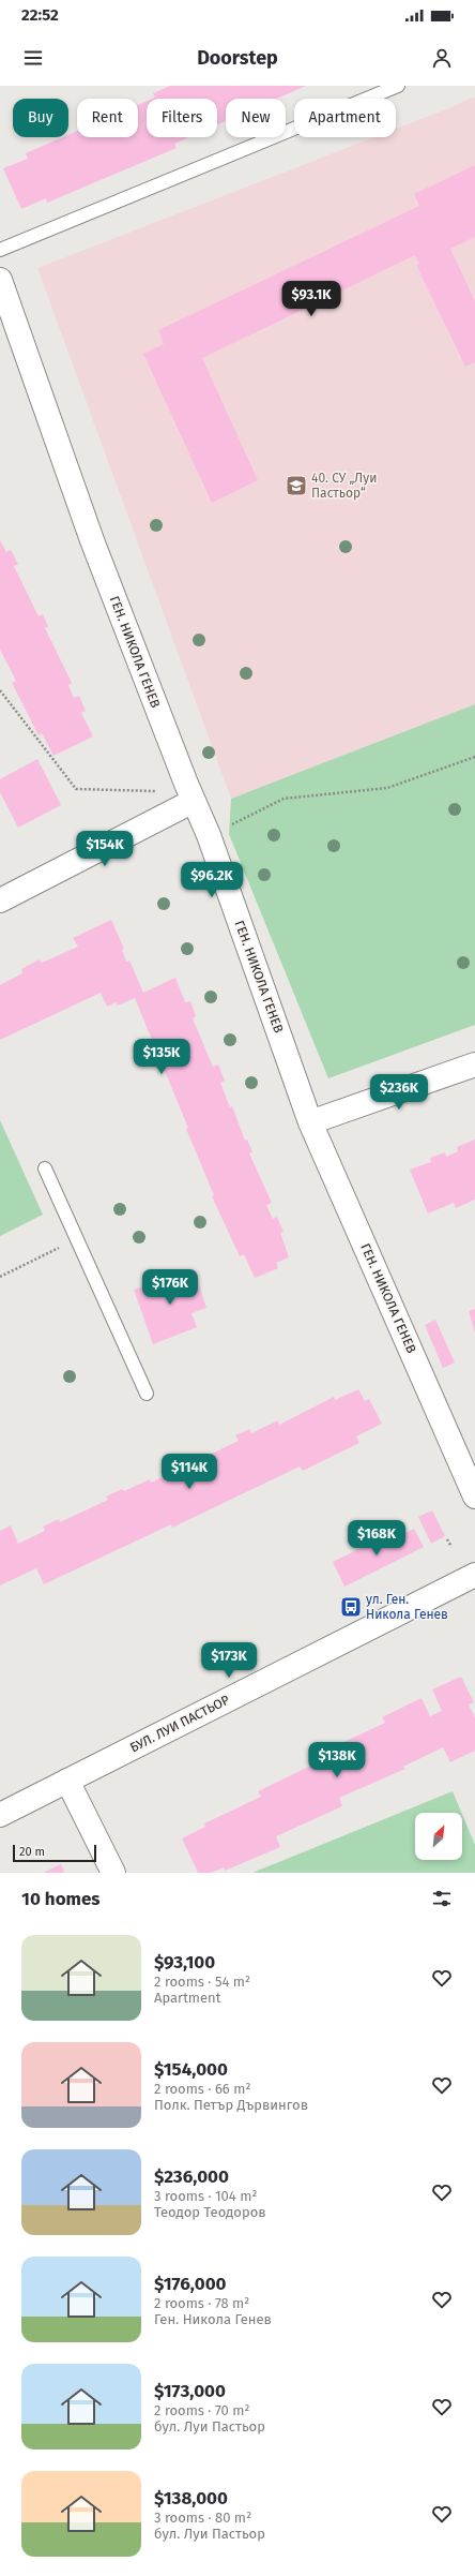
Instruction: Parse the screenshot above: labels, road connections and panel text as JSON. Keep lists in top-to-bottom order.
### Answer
{
  "streets": {
    "street": ["ГЕН. НИКОЛА ГЕНЕВ", "БУЛ. ЛУИ ПАСТЬОР"]
  },
  "places": {
    "school or university": ["40. СУ „Луи Пастьор“"],
    "bus stop": ["ул. Ген. Никола Генев"]
  },
  "scale_bar": "20 m",
  "north": "top right",
  "page": {
    "status": "22:52",
    "header": "Doorstep",
    "chip": [
      "Buy",
      "Rent",
      "Filters",
      "New",
      "Apartment"
    ],
    "price": [
      "$93.1K",
      "$154K",
      "$96.2K",
      "$135K",
      "$236K",
      "$176K",
      "$114K",
      "$168K",
      "$173K",
      "$138K"
    ],
    "scale": "20 m",
    "heading": "10 homes",
    "list": [
      {
        "name": "$93,100",
        "note": "2 rooms · 54 m² · Apartment"
      },
      {
        "name": "$154,000",
        "note": "2 rooms · 66 m² · Полк. Петър Дървингов"
      },
      {
        "name": "$236,000",
        "note": "3 rooms · 104 m² · Теодор Теодоров"
      },
      {
        "name": "$176,000",
        "note": "2 rooms · 78 m² · Ген. Никола Генев"
      },
      {
        "name": "$173,000",
        "note": "2 rooms · 70 m² · бул. Луи Пастьор"
      },
      {
        "name": "$138,000",
        "note": "3 rooms · 80 m² · бул. Луи Пастьор"
      }
    ]
  }
}
